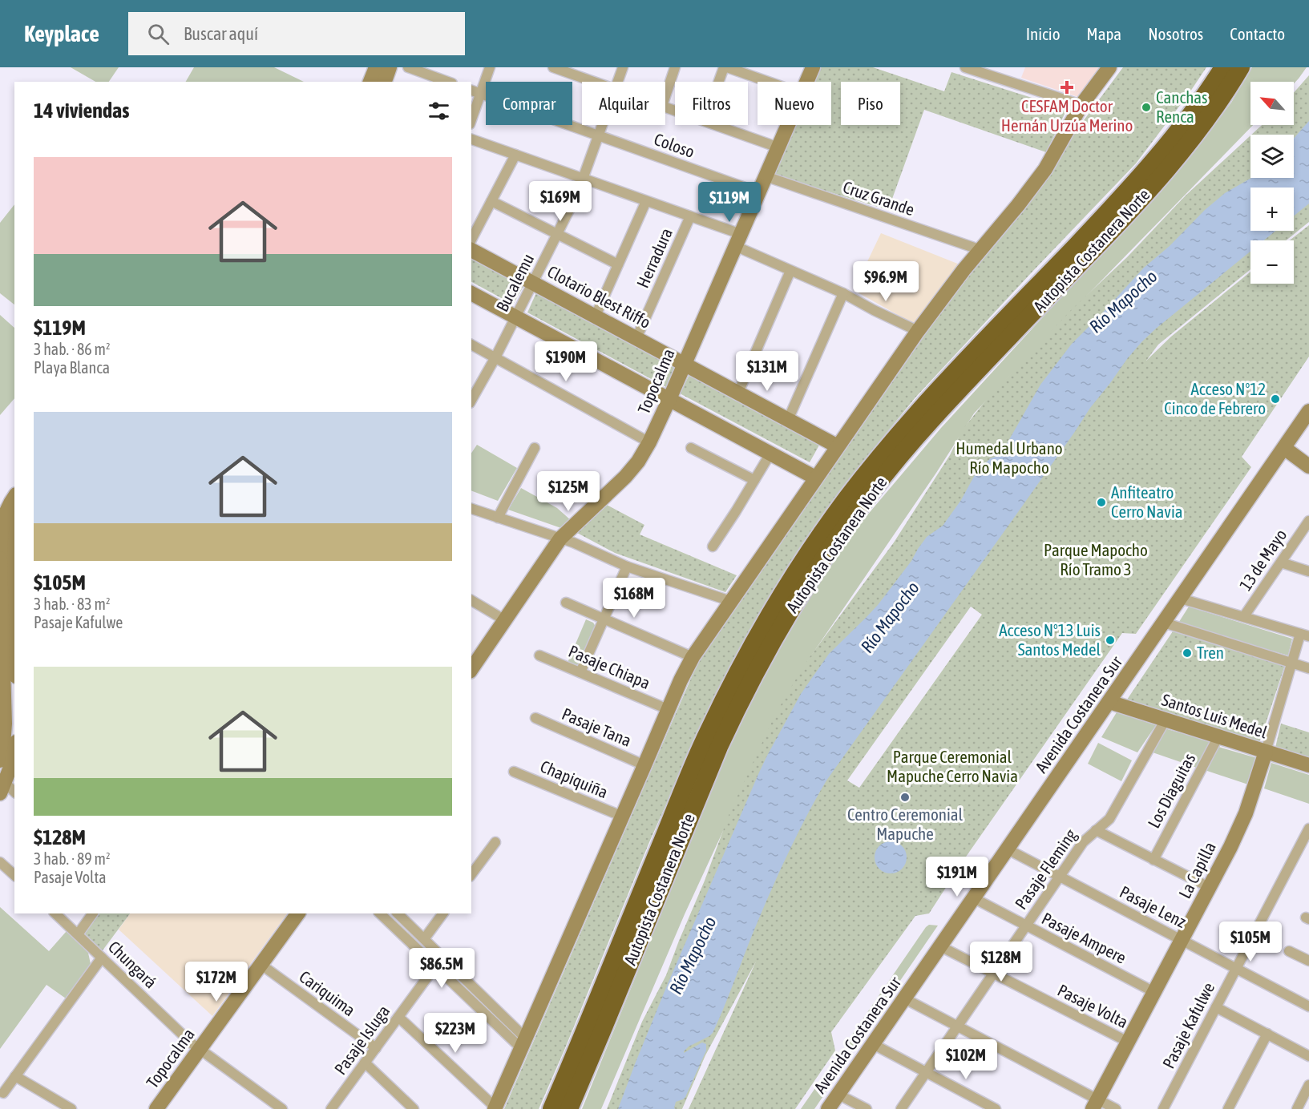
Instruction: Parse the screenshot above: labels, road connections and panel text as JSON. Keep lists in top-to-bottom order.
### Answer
{
  "streets": {
    "highway": ["Autopista Costanera Norte"],
    "street": [
      "Coloso",
      "Cruz Grande",
      "Herradura",
      "Bucalemu",
      "Clotario Blest Riffo",
      "Topocalma",
      "13 de Mayo",
      "Pasaje Chiapa",
      "Avenida Costanera Sur",
      "Santos Luis Medel",
      "Pasaje Tana",
      "Chapiquiña",
      "Los Diaguitas",
      "Pasaje Fleming",
      "La Capilla",
      "Pasaje Lenz",
      "Pasaje Ampere",
      "Chungará",
      "Cariquima",
      "Pasaje Volta",
      "Pasaje Kafulwe",
      "Pasaje Isluga"
    ]
  },
  "crossings": [
    ["Coloso", "Bucalemu"],
    ["Coloso", "Topocalma"],
    ["Cruz Grande", "Topocalma"],
    ["Herradura", "Clotario Blest Riffo"],
    ["Bucalemu", "Clotario Blest Riffo"],
    ["Clotario Blest Riffo", "Topocalma"],
    ["Topocalma", "Chungará"],
    ["Topocalma", "Cariquima"],
    ["Avenida Costanera Sur", "Santos Luis Medel"],
    ["Avenida Costanera Sur", "Pasaje Lenz"],
    ["Avenida Costanera Sur", "Pasaje Ampere"],
    ["Avenida Costanera Sur", "Pasaje Volta"],
    ["Santos Luis Medel", "Los Diaguitas"],
    ["Santos Luis Medel", "Pasaje Fleming"],
    ["Santos Luis Medel", "La Capilla"],
    ["Pasaje Fleming", "Pasaje Lenz"],
    ["Pasaje Fleming", "Pasaje Ampere"],
    ["Pasaje Fleming", "Pasaje Volta"],
    ["La Capilla", "Pasaje Lenz"],
    ["La Capilla", "Pasaje Ampere"],
    ["La Capilla", "Pasaje Volta"],
    ["Pasaje Lenz", "Pasaje Kafulwe"],
    ["Cariquima", "Pasaje Isluga"]
  ],
  "water": ["Río Mapocho"],
  "parks": ["Humedal Urbano Río Mapocho", "Parque Mapocho Río Tramo 3", "Parque Ceremonial Mapuche Cerro Navia"],
  "places": {
    "health": ["CESFAM Doctor Hernán Urzúa Merino"],
    "other": [
      "Canchas Renca",
      "Acceso N°12 Cinco de Febrero",
      "Anfiteatro Cerro Navia",
      "Acceso N°13 Luis Santos Medel",
      "Tren",
      "Centro Ceremonial Mapuche"
    ]
  },
  "north": "top left",
  "page": {
    "header": "Keyplace",
    "search": "Buscar aquí",
    "nav": [
      "Inicio",
      "Mapa",
      "Nosotros",
      "Contacto"
    ],
    "map_buttons": ["+", "−"],
    "chip": [
      "Comprar",
      "Alquilar",
      "Filtros",
      "Nuevo",
      "Piso"
    ],
    "heading": "14 viviendas",
    "list": [
      {
        "name": "$119M",
        "note": "3 hab. · 86 m² · Playa Blanca"
      },
      {
        "name": "$105M",
        "note": "3 hab. · 83 m² · Pasaje Kafulwe"
      },
      {
        "name": "$128M",
        "note": "3 hab. · 89 m² · Pasaje Volta"
      }
    ],
    "price": [
      "$169M",
      "$119M",
      "$96.9M",
      "$190M",
      "$131M",
      "$125M",
      "$168M",
      "$191M",
      "$105M",
      "$128M",
      "$86.5M",
      "$172M",
      "$223M",
      "$102M"
    ]
  }
}
